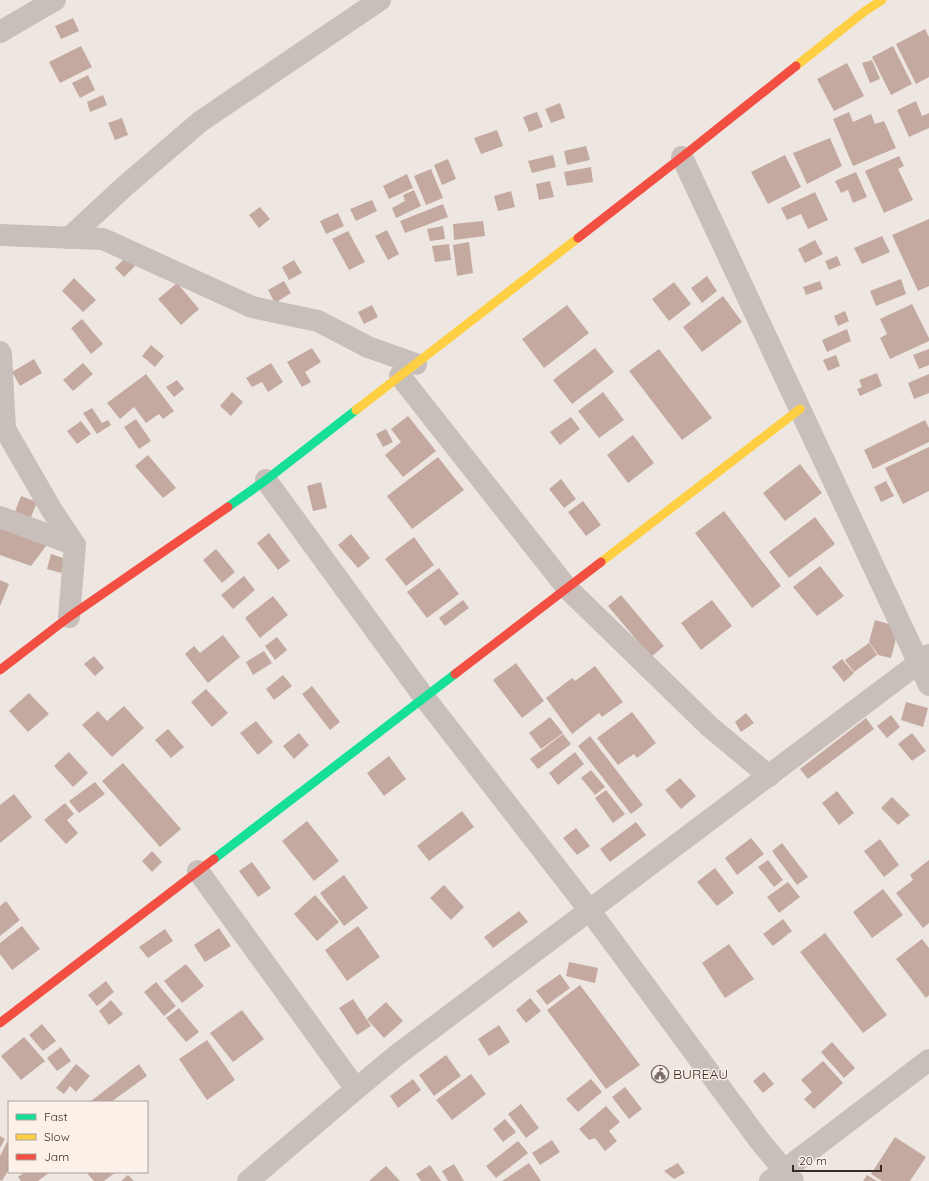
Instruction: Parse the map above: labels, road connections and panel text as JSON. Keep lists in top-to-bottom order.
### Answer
{
  "places": {
    "public building": ["BUREAU"]
  },
  "legend": ["Fast", "Slow", "Jam"],
  "scale_bar": "20 m"
}
